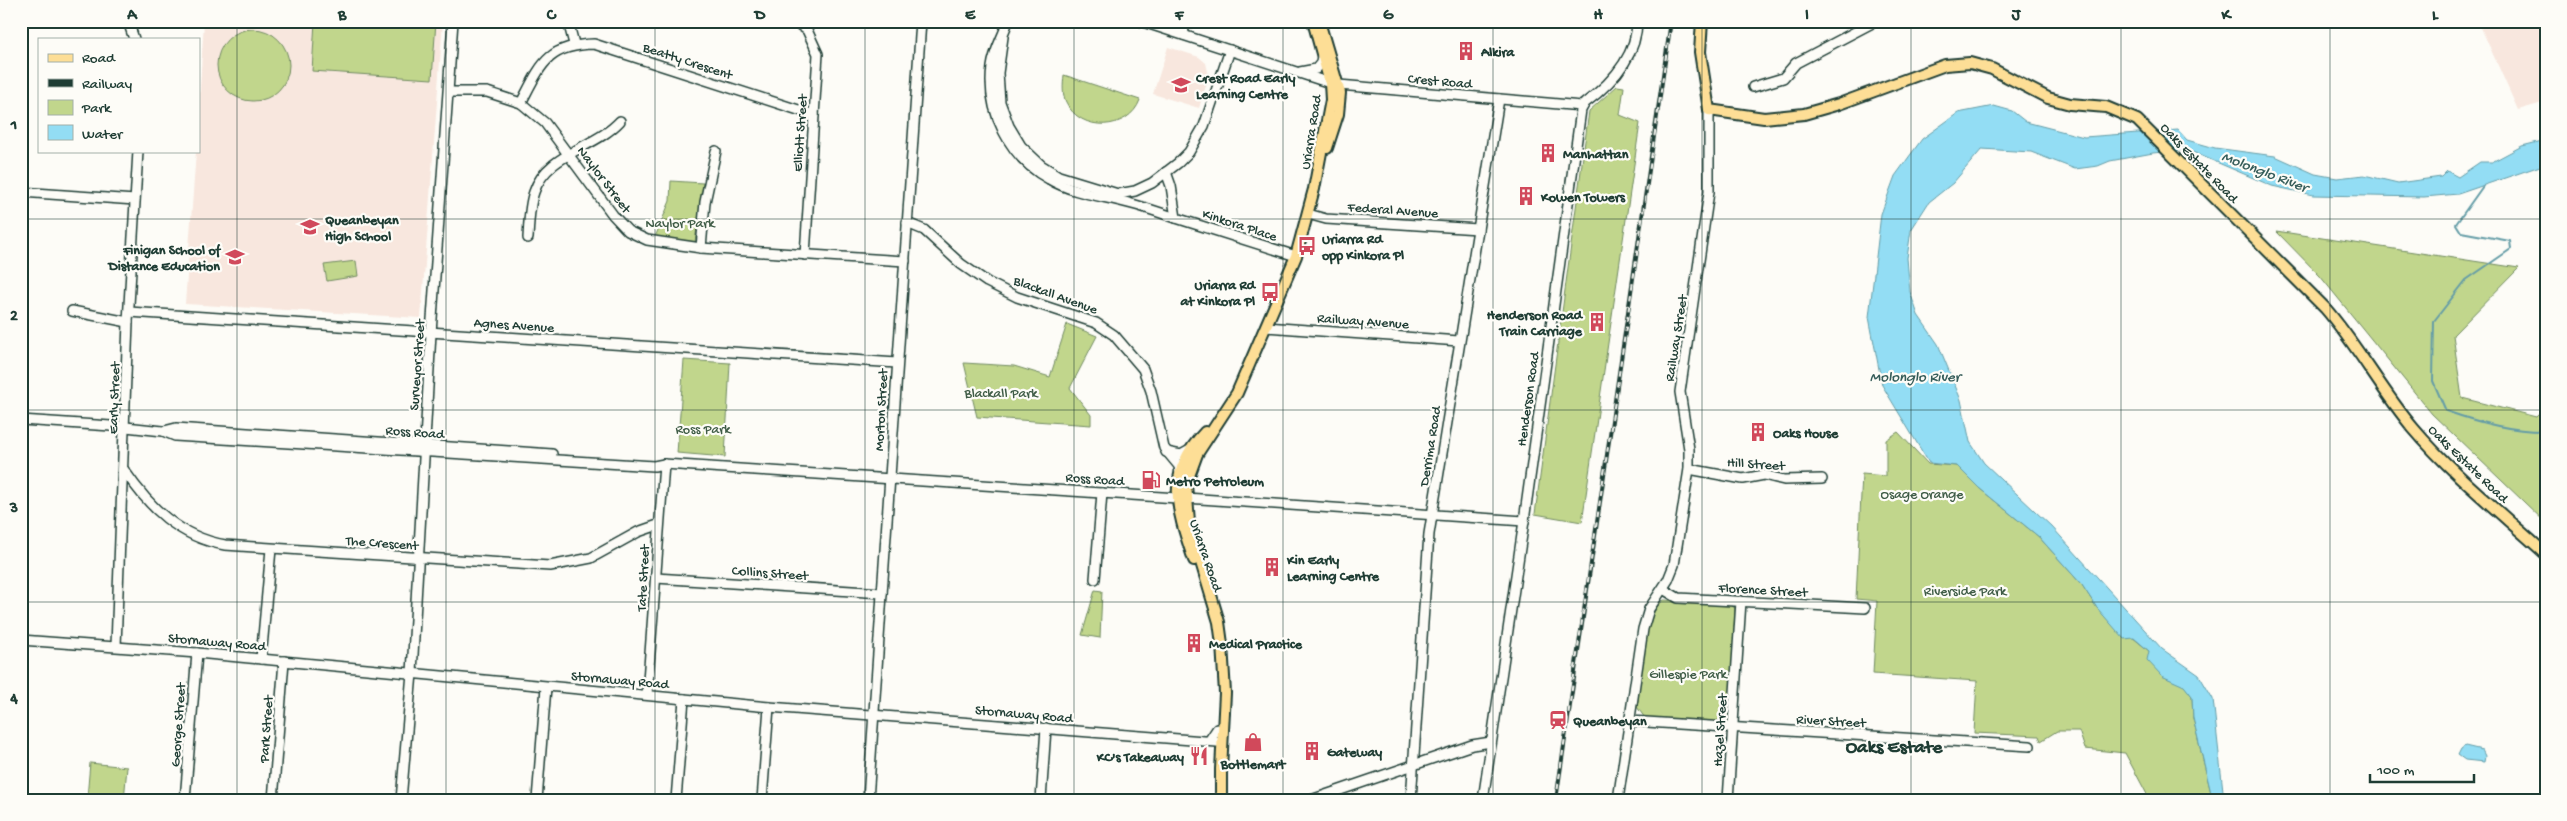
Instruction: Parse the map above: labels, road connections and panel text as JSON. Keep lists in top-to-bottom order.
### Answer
{
  "streets": {
    "main road": ["Uriarra Road", "Oaks Estate Road", "Railway Street"],
    "street": [
      "Beatty Crescent",
      "Crest Road",
      "Elliott Street",
      "Naylor Street",
      "Federal Avenue",
      "Kinkora Place",
      "Blackall Avenue",
      "Railway Avenue",
      "Agnes Avenue",
      "Surveyor Street",
      "Early Street",
      "Henderson Road",
      "Morton Street",
      "Ross Road",
      "Derrima Road",
      "Hill Street",
      "The Crescent",
      "Collins Street",
      "Tate Street",
      "Florence Street",
      "Stornaway Road",
      "River Street",
      "George Street",
      "Park Street",
      "Hazel Street"
    ]
  },
  "crossings": [
    ["Beatty Crescent", "Elliott Street"],
    ["Crest Road", "Uriarra Road"],
    ["Crest Road", "Henderson Road"],
    ["Crest Road", "Derrima Road"],
    ["Uriarra Road", "Federal Avenue"],
    ["Uriarra Road", "Kinkora Place"],
    ["Uriarra Road", "Blackall Avenue"],
    ["Uriarra Road", "Railway Avenue"],
    ["Uriarra Road", "Ross Road"],
    ["Uriarra Road", "Stornaway Road"],
    ["Elliott Street", "Naylor Street"],
    ["Oaks Estate Road", "Railway Street"],
    ["Naylor Street", "Surveyor Street"],
    ["Naylor Street", "Morton Street"],
    ["Federal Avenue", "Derrima Road"],
    ["Blackall Avenue", "Morton Street"],
    ["Railway Avenue", "Derrima Road"],
    ["Agnes Avenue", "Surveyor Street"],
    ["Agnes Avenue", "Early Street"],
    ["Agnes Avenue", "Morton Street"],
    ["Railway Street", "Hill Street"],
    ["Railway Street", "Florence Street"],
    ["Railway Street", "River Street"],
    ["Surveyor Street", "Ross Road"],
    ["Surveyor Street", "The Crescent"],
    ["Surveyor Street", "Stornaway Road"],
    ["Early Street", "Ross Road"],
    ["Early Street", "The Crescent"],
    ["Early Street", "Stornaway Road"],
    ["Henderson Road", "Ross Road"],
    ["Morton Street", "Ross Road"],
    ["Morton Street", "Collins Street"],
    ["Morton Street", "Stornaway Road"],
    ["Ross Road", "Derrima Road"],
    ["Ross Road", "Tate Street"],
    ["The Crescent", "Tate Street"],
    ["Collins Street", "Tate Street"],
    ["Tate Street", "Stornaway Road"],
    ["Florence Street", "Hazel Street"],
    ["Stornaway Road", "George Street"],
    ["Stornaway Road", "Park Street"],
    ["River Street", "Hazel Street"]
  ],
  "districts": ["Oaks Estate"],
  "water": ["Molonglo River"],
  "parks": [
    "Naylor Park",
    "Blackall Park",
    "Ross Park",
    "Osage Orange",
    "Riverside Park",
    "Gillespie Park"
  ],
  "places": {
    "building": [
      "Alkira",
      "Manhattan",
      "Kowen Towers",
      "Henderson Road Train Carriage",
      "Oaks House",
      "Kin Early Learning Centre",
      "Medical Practice",
      "Gateway"
    ],
    "school or university": ["Crest Road Early Learning Centre", "Queanbeyan High School", "Finigan School of Distance Education"],
    "bus stop": ["Uriarra Rd opp Kinkora Pl", "Uriarra Rd at Kinkora Pl"],
    "fuel station": ["Metro Petroleum"],
    "station": ["Queanbeyan"],
    "shop": ["Bottlemart"],
    "restaurant": ["KC's Takeaway"]
  },
  "legend": [
    "Road",
    "Railway",
    "Park",
    "Water"
  ],
  "scale_bar": "100 m",
  "grid": {
    "columns": [
      "A",
      "B",
      "C",
      "D",
      "E",
      "F",
      "G",
      "H",
      "I",
      "J",
      "K",
      "L"
    ],
    "rows": [
      "1",
      "2",
      "3",
      "4"
    ]
  }
}
